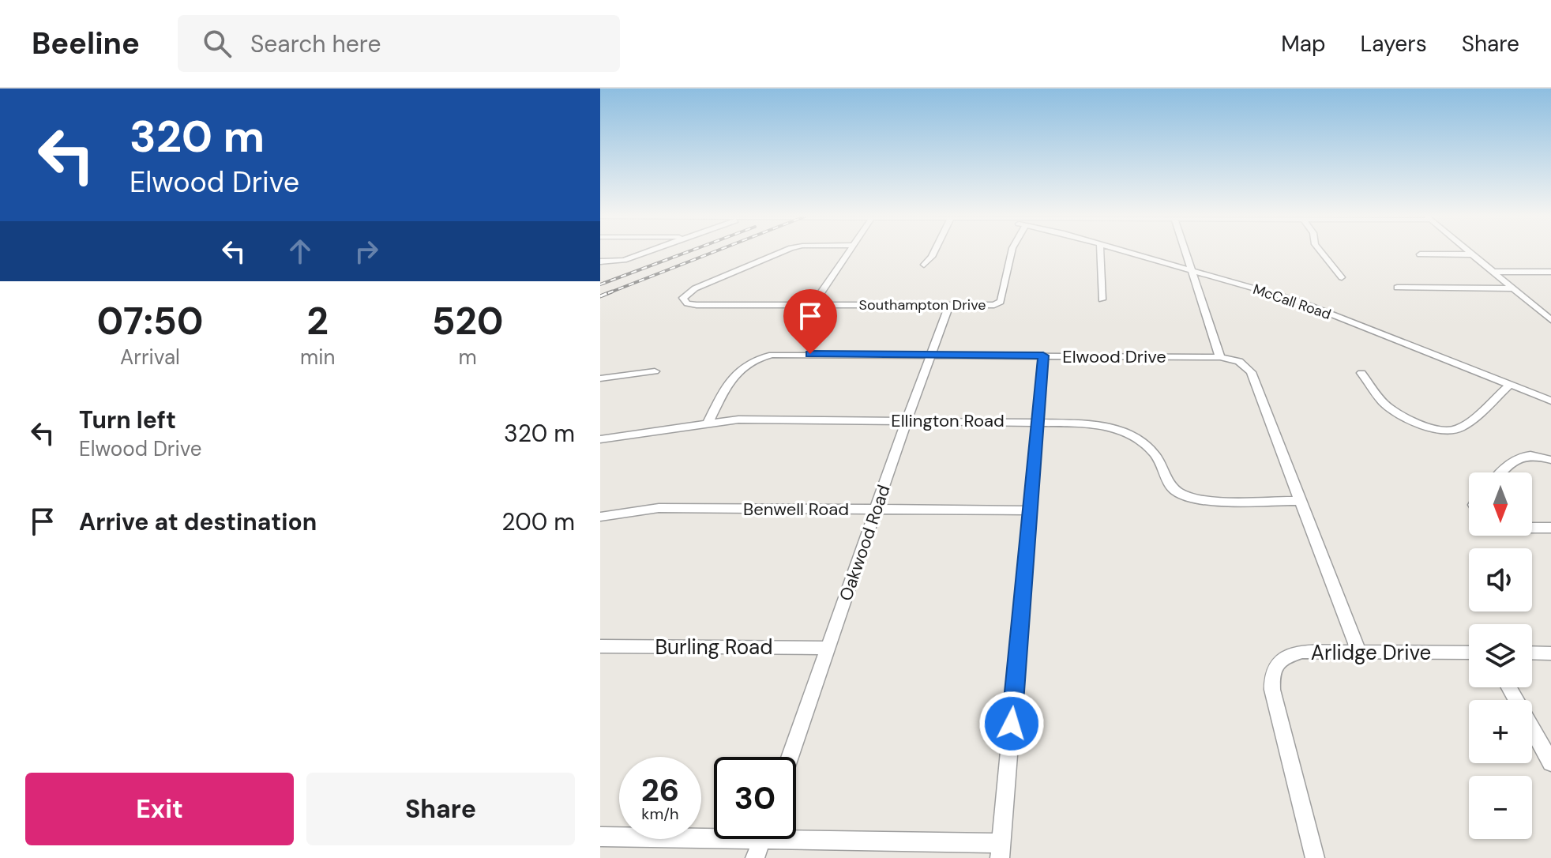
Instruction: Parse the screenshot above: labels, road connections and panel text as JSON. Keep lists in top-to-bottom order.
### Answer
{
  "streets": {
    "street": [
      "McCall Road",
      "Southampton Drive",
      "Elwood Drive",
      "Ellington Road",
      "Benwell Road",
      "Oakwood Road",
      "Burling Road",
      "Arlidge Drive"
    ]
  },
  "crossings": [
    ["Southampton Drive", "Oakwood Road"],
    ["Elwood Drive", "Ellington Road"],
    ["Elwood Drive", "Oakwood Road"],
    ["Elwood Drive", "Arlidge Drive"],
    ["Ellington Road", "Oakwood Road"],
    ["Benwell Road", "Oakwood Road"],
    ["Oakwood Road", "Burling Road"]
  ],
  "north": "bottom",
  "page": {
    "header": "Beeline",
    "search": "Search here",
    "nav": ["Map", "Layers", "Share"],
    "turn": ["320 m", "Elwood Drive"],
    "eta": [
      "07:50",
      "Arrival",
      "2",
      "min",
      "520",
      "m"
    ],
    "list": [
      {
        "name": "Turn left",
        "note": "Elwood Drive",
        "value": "320 m"
      },
      {
        "name": "Arrive at destination",
        "value": "200 m"
      }
    ],
    "map_buttons": ["+", "−"],
    "speed": "26 km/h",
    "limit": "30",
    "buttons": ["Exit", "Share"]
  }
}
